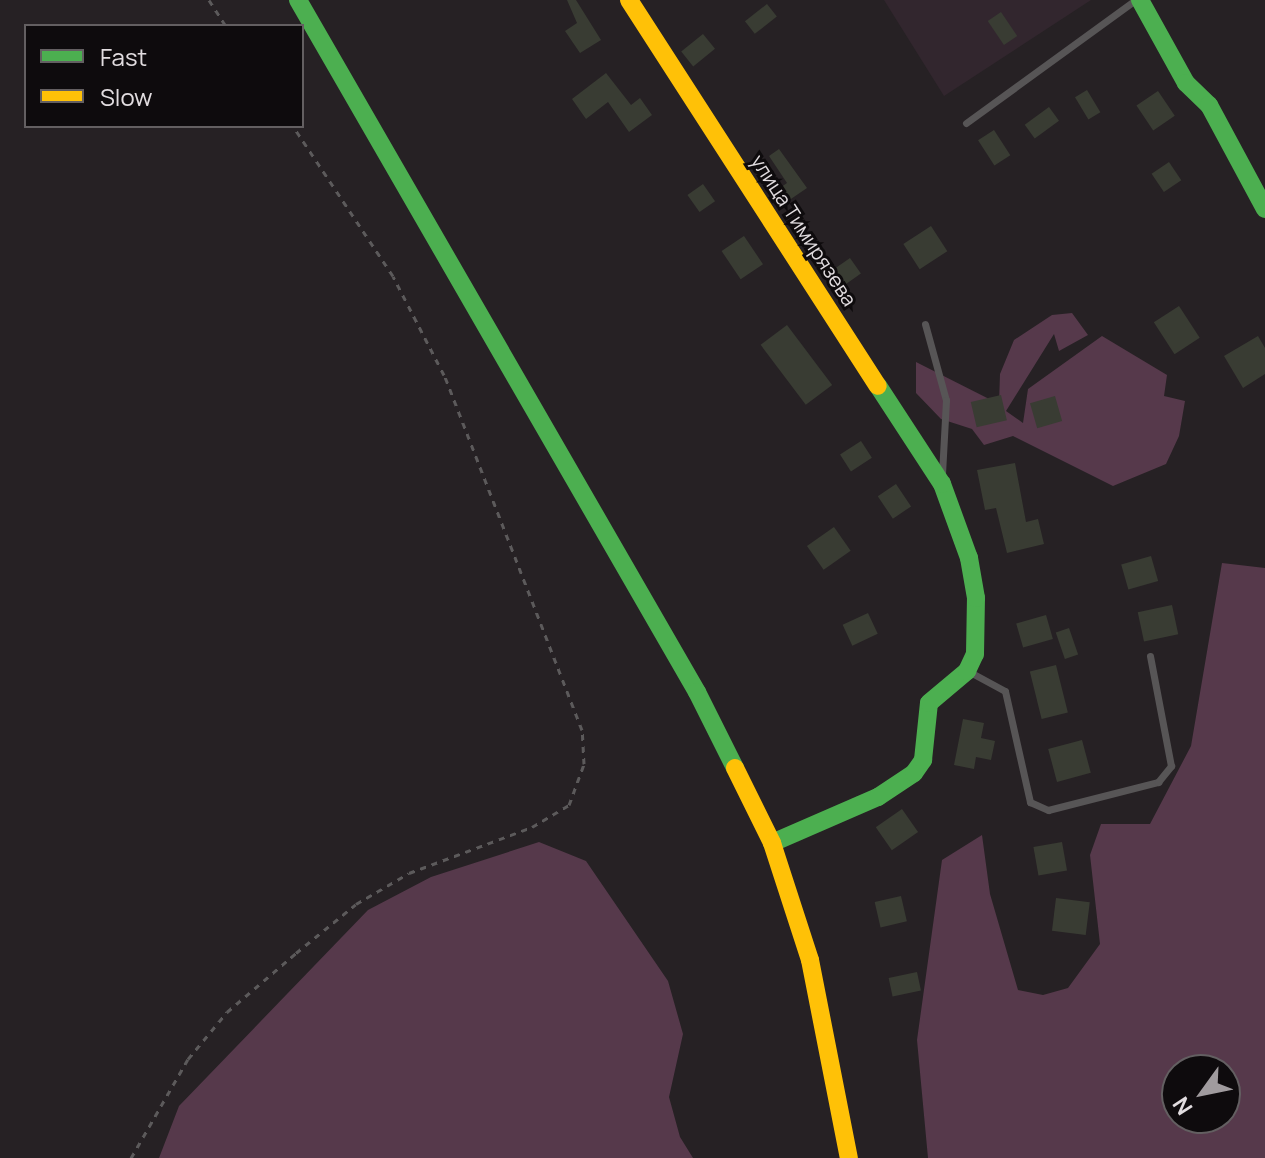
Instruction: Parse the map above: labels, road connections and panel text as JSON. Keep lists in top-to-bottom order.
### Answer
{
  "streets": {
    "street": ["улица Тимирязева"]
  },
  "legend": ["Fast", "Slow"],
  "north": "bottom left"
}
